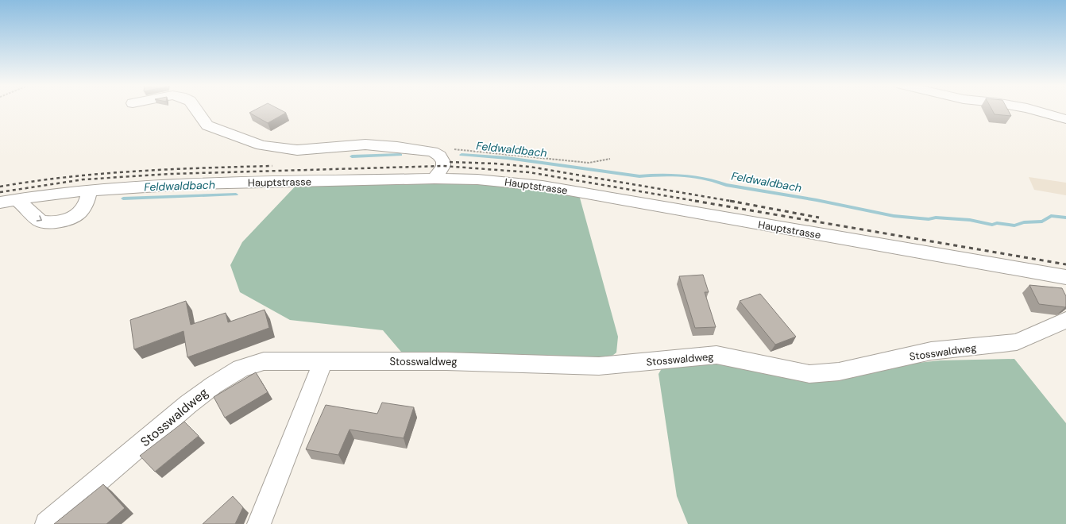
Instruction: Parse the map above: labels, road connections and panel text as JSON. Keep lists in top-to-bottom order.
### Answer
{
  "streets": {
    "street": ["Hauptstrasse", "Stosswaldweg"]
  },
  "water": ["Feldwaldbach"]
}
